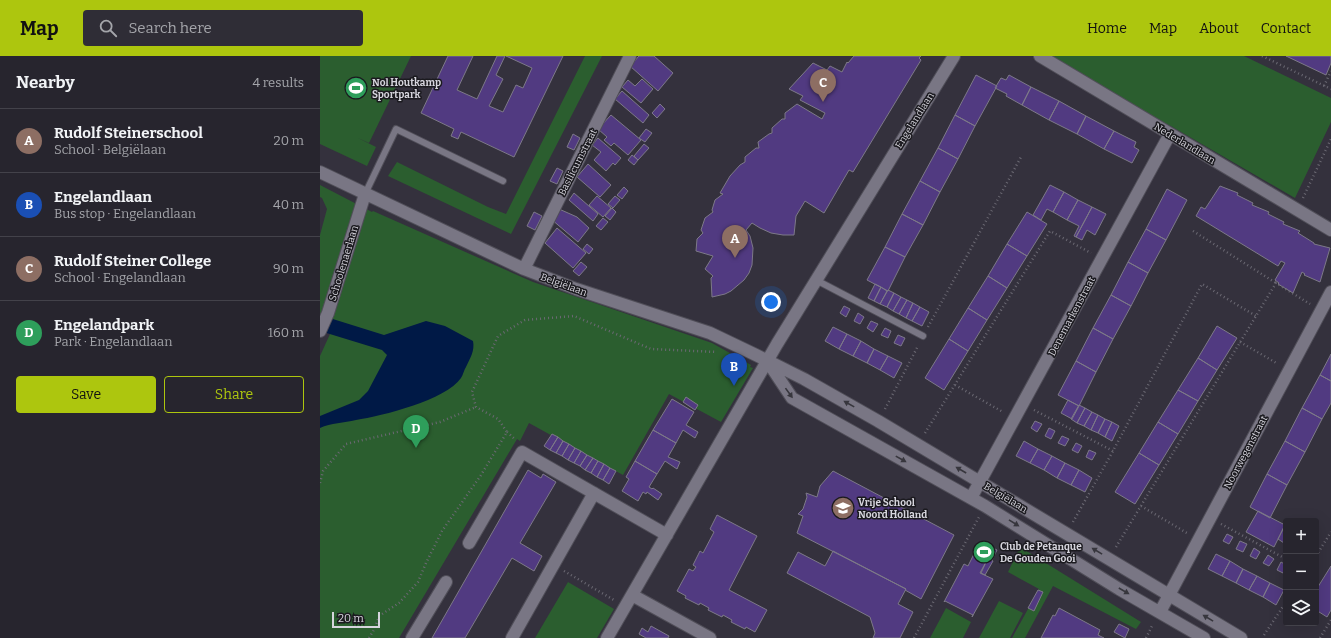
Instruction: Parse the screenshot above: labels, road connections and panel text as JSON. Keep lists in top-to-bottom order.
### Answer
{
  "streets": {
    "street": [
      "Engelandlaan",
      "Nederlandlaan",
      "Basilicumstraat",
      "Schoolenaerlaan",
      "Belgiëlaan",
      "Denemarkenstraat",
      "Noorwegenstraat"
    ]
  },
  "crossings": [
    ["Engelandlaan", "Belgiëlaan"],
    ["Nederlandlaan", "Denemarkenstraat"],
    ["Basilicumstraat", "Belgiëlaan"],
    ["Schoolenaerlaan", "Belgiëlaan"],
    ["Belgiëlaan", "Denemarkenstraat"],
    ["Belgiëlaan", "Noorwegenstraat"]
  ],
  "places": {
    "sports": ["Nol Houtkamp Sportpark", "Club de Petanque De Gouden Gooi"],
    "school or university": ["Vrije School Noord Holland"]
  },
  "scale_bar": "20 m",
  "page": {
    "header": "Map",
    "search": "Search here",
    "nav": [
      "Home",
      "Map",
      "About",
      "Contact"
    ],
    "heading": ["Nearby", "4 results"],
    "pins": [
      "C",
      "A",
      "B",
      "D"
    ],
    "list": [
      {
        "mark": "A",
        "name": "Rudolf Steinerschool",
        "note": "School · Belgiëlaan",
        "value": "20 m"
      },
      {
        "mark": "B",
        "name": "Engelandlaan",
        "note": "Bus stop · Engelandlaan",
        "value": "40 m"
      },
      {
        "mark": "C",
        "name": "Rudolf Steiner College",
        "note": "School · Engelandlaan",
        "value": "90 m"
      },
      {
        "mark": "D",
        "name": "Engelandpark",
        "note": "Park · Engelandlaan",
        "value": "160 m"
      }
    ],
    "buttons": ["Save", "Share"],
    "map_buttons": ["+", "−"],
    "scale": "20 m"
  }
}
